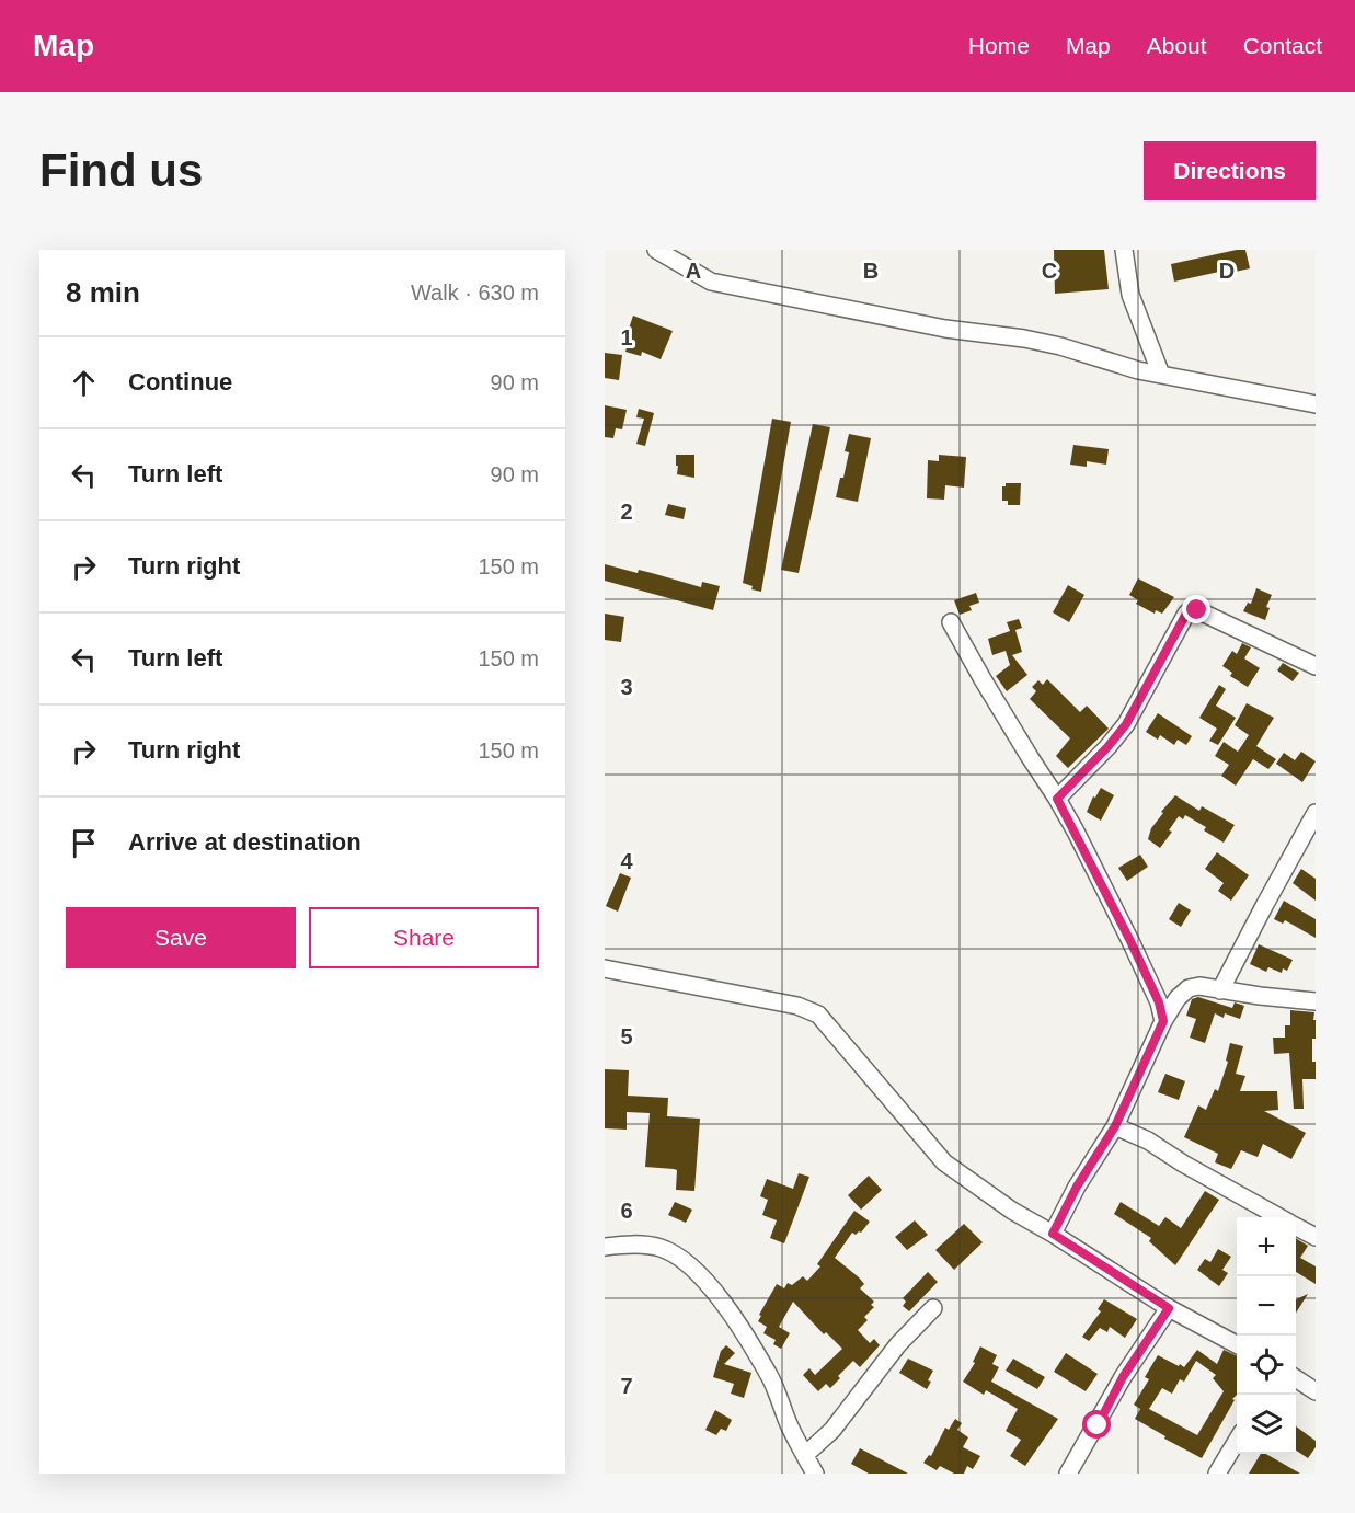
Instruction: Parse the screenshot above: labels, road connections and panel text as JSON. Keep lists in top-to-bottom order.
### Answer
{
  "page": {
    "header": "Map",
    "nav": [
      "Home",
      "Map",
      "About",
      "Contact"
    ],
    "buttons": [
      "Directions",
      ["Save", "Share"]
    ],
    "title": "Find us",
    "heading": ["8 min", "Walk · 630 m"],
    "list": [
      ["Continue", "90 m"],
      ["Turn left", "90 m"],
      ["Turn right", "150 m"],
      ["Turn left", "150 m"],
      ["Turn right", "150 m"],
      "Arrive at destination"
    ],
    "map_buttons": ["+", "−"]
  },
  "grid": {
    "columns": [
      "A",
      "B",
      "C",
      "D"
    ],
    "rows": [
      "1",
      "2",
      "3",
      "4",
      "5",
      "6",
      "7"
    ]
  }
}
